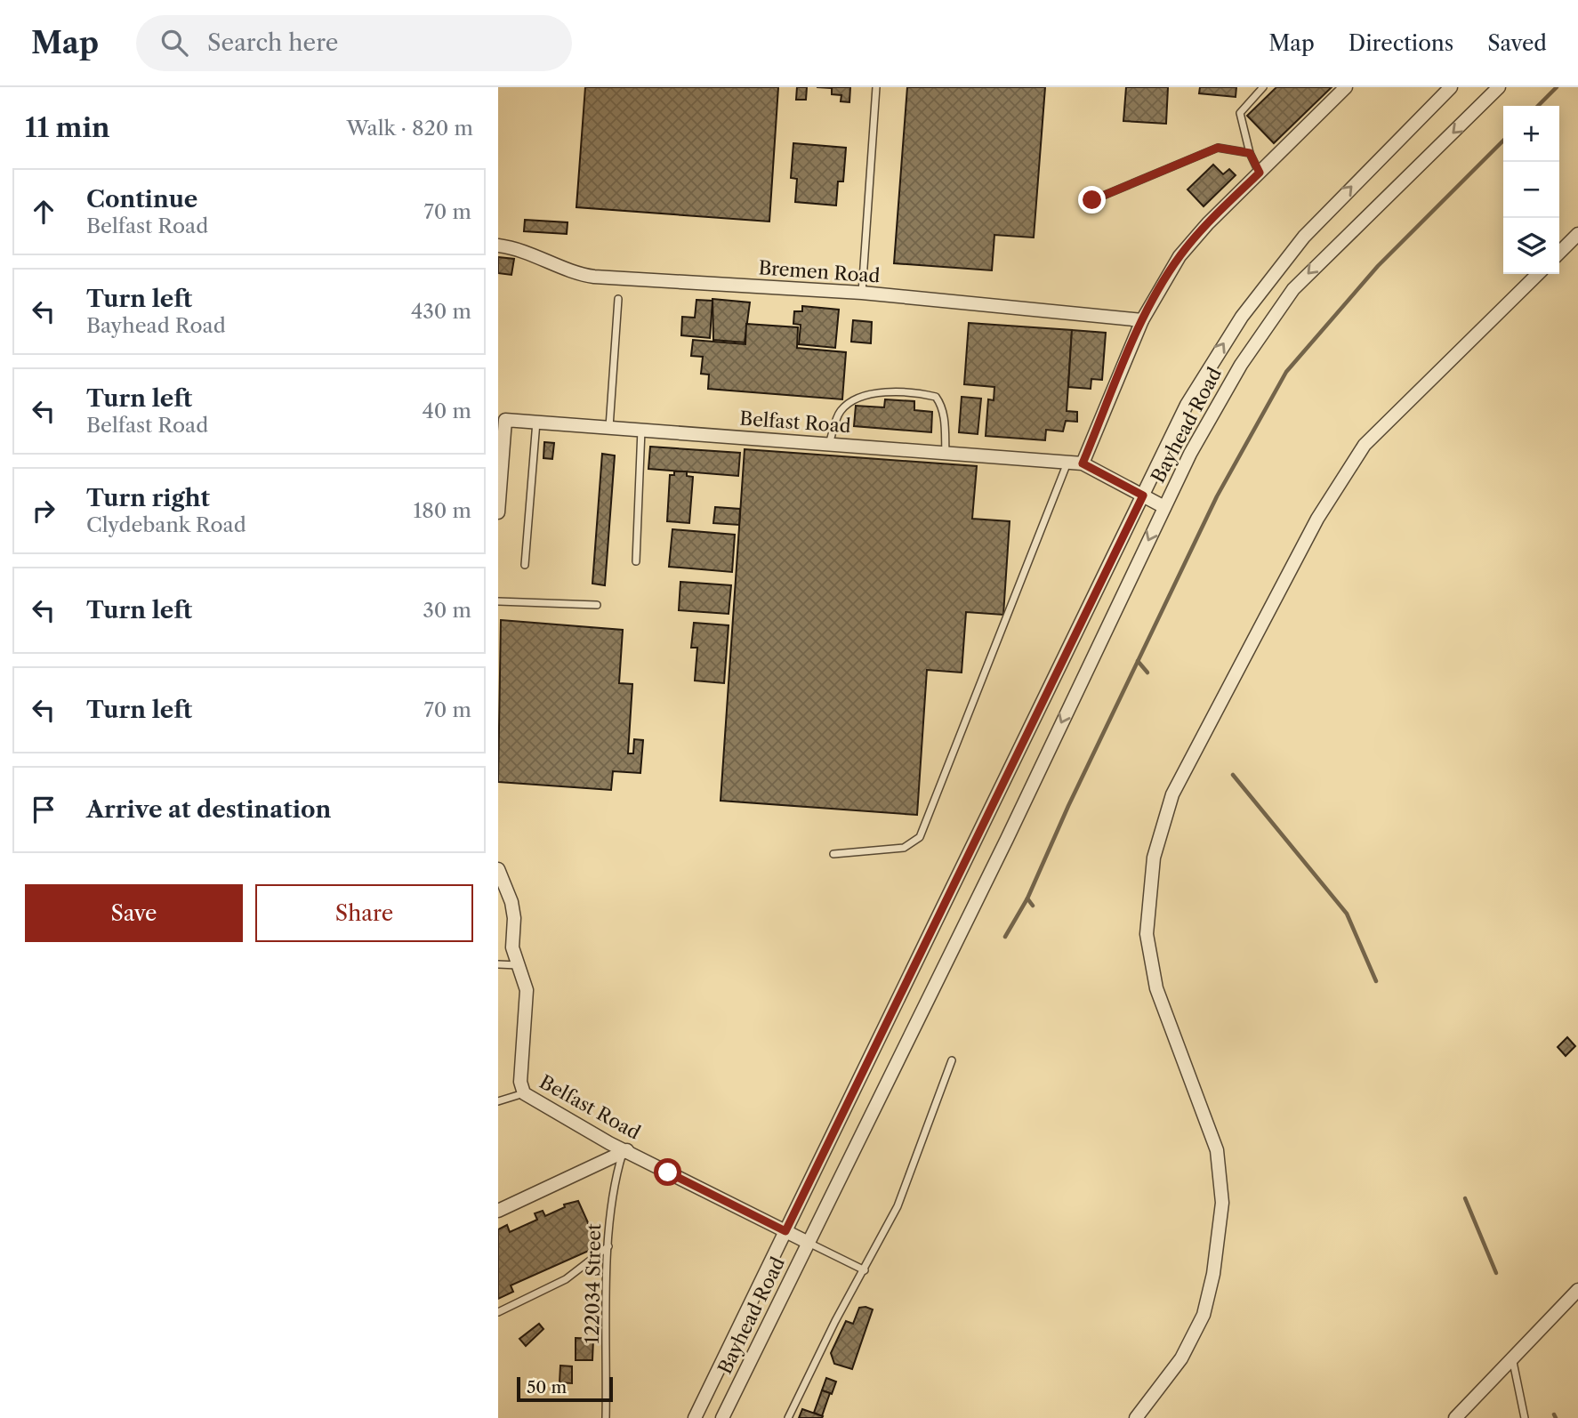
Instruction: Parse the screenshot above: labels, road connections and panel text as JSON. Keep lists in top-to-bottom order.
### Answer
{
  "streets": {
    "street": ["Bremen Road", "Belfast Road", "Bayhead Road"],
    "lane": ["122034 Street"]
  },
  "crossings": [
    ["Belfast Road", "Bayhead Road"],
    ["Belfast Road", "122034 Street"]
  ],
  "scale_bar": "50 m",
  "page": {
    "header": "Map",
    "search": "Search here",
    "nav": ["Map", "Directions", "Saved"],
    "heading": ["11 min", "Walk · 820 m"],
    "map_buttons": ["+", "−"],
    "list": [
      ["Continue", "Belfast Road", "70 m"],
      ["Turn left", "Bayhead Road", "430 m"],
      ["Turn left", "Belfast Road", "40 m"],
      ["Turn right", "Clydebank Road", "180 m"],
      ["Turn left", "30 m"],
      ["Turn left", "70 m"],
      "Arrive at destination"
    ],
    "buttons": ["Save", "Share"],
    "scale": "50 m"
  }
}
